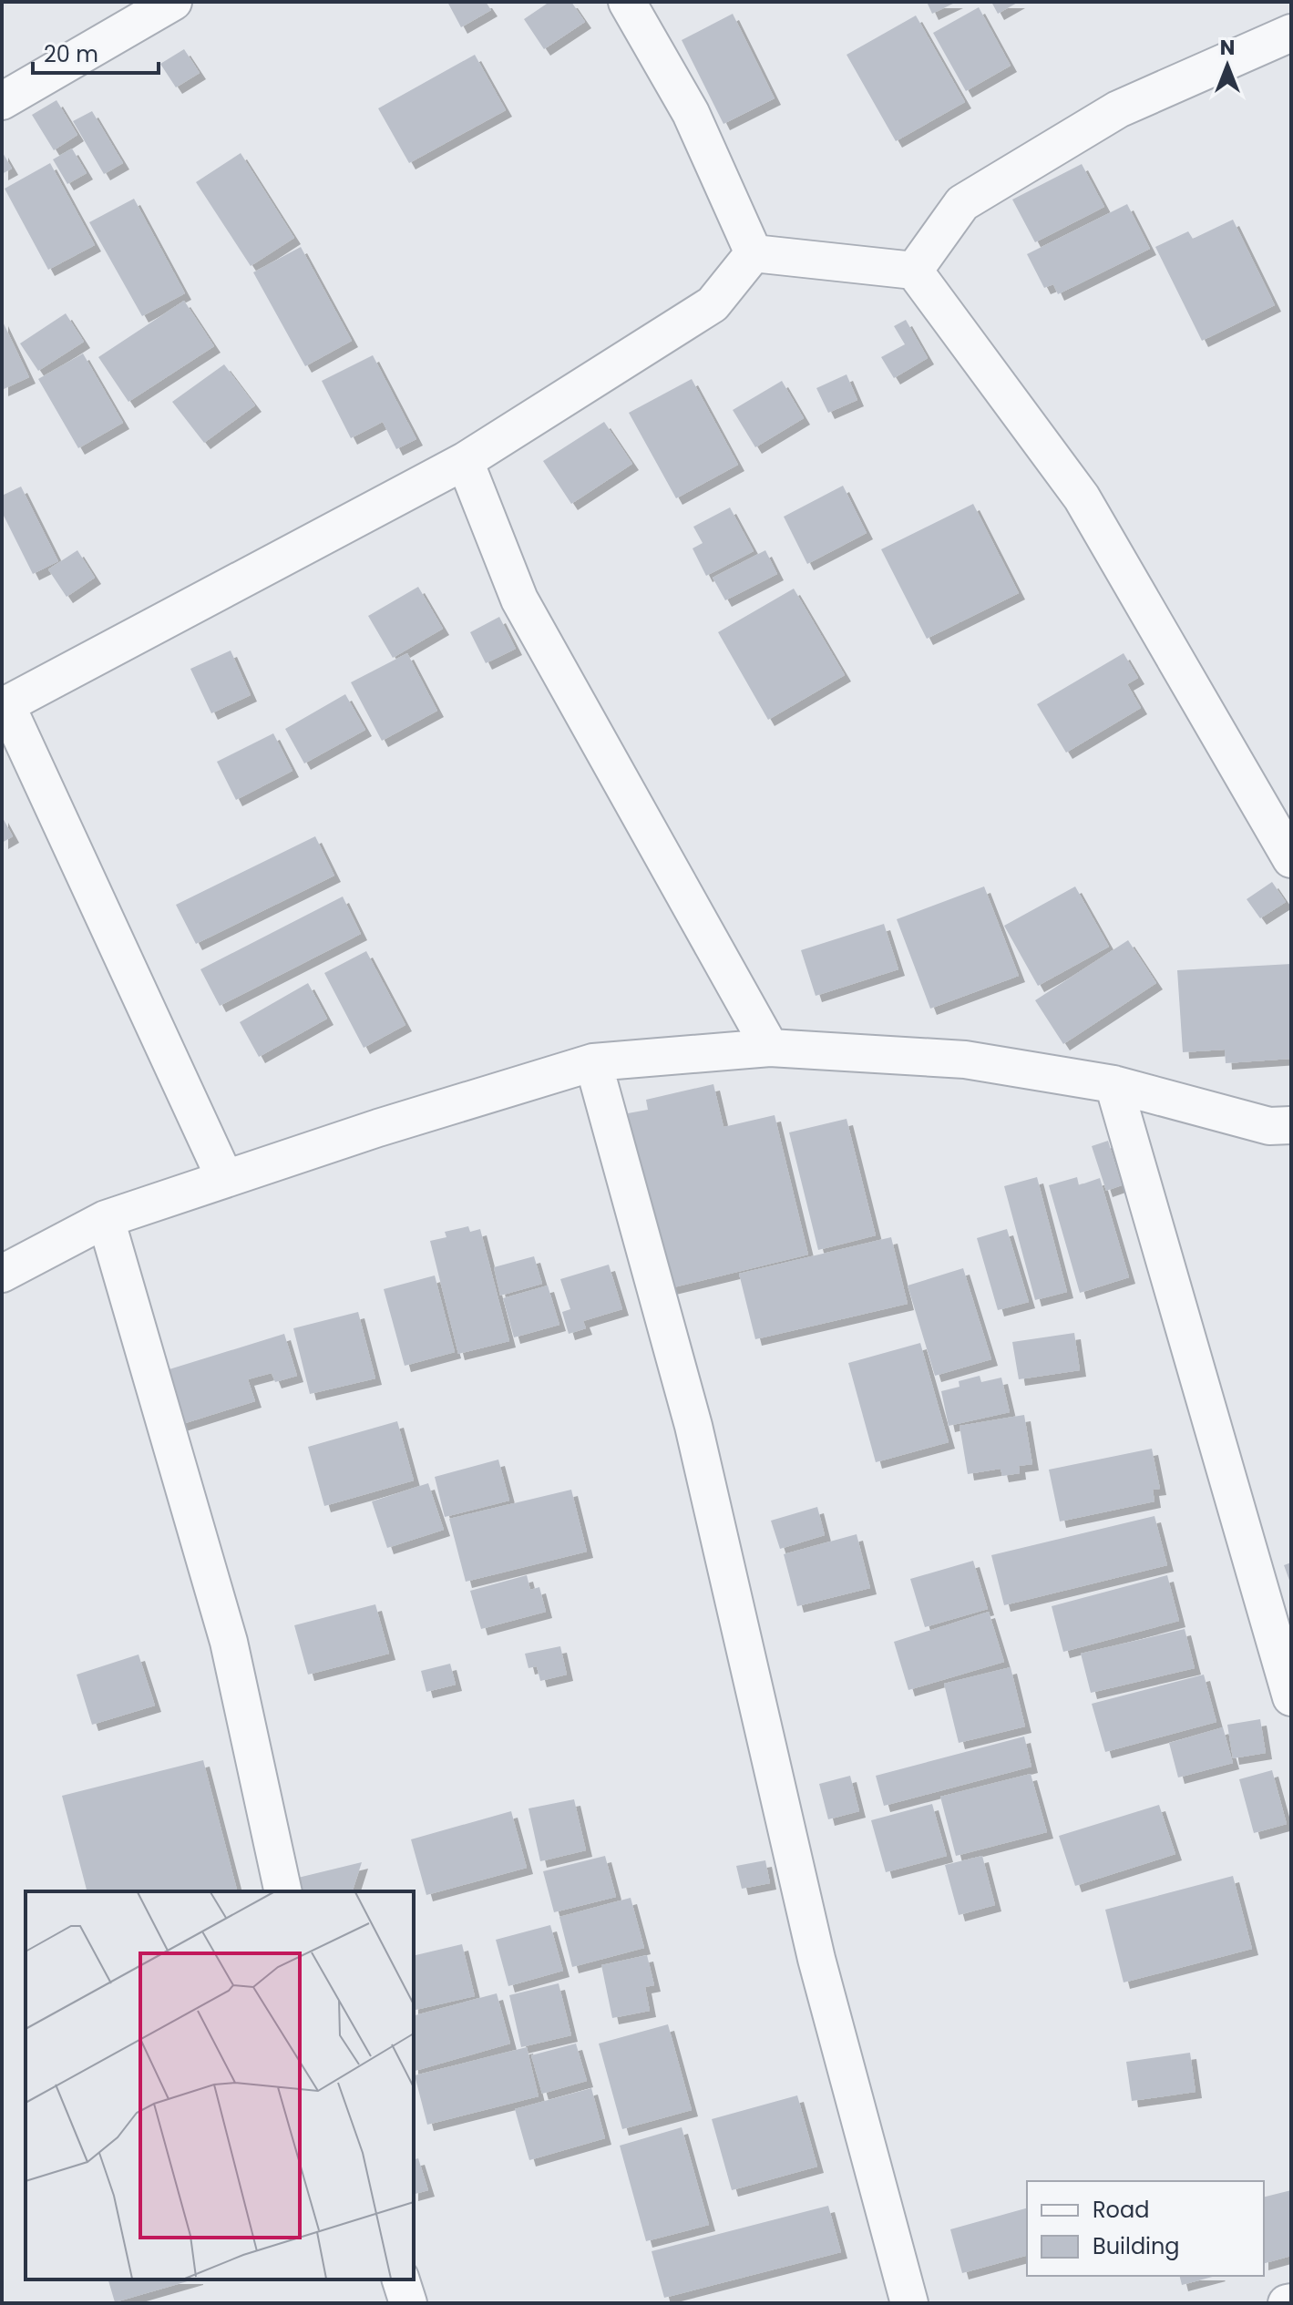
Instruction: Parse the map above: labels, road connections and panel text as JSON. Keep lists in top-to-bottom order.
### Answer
{
  "legend": ["Road", "Building"],
  "scale_bar": "20 m",
  "north": "top"
}
